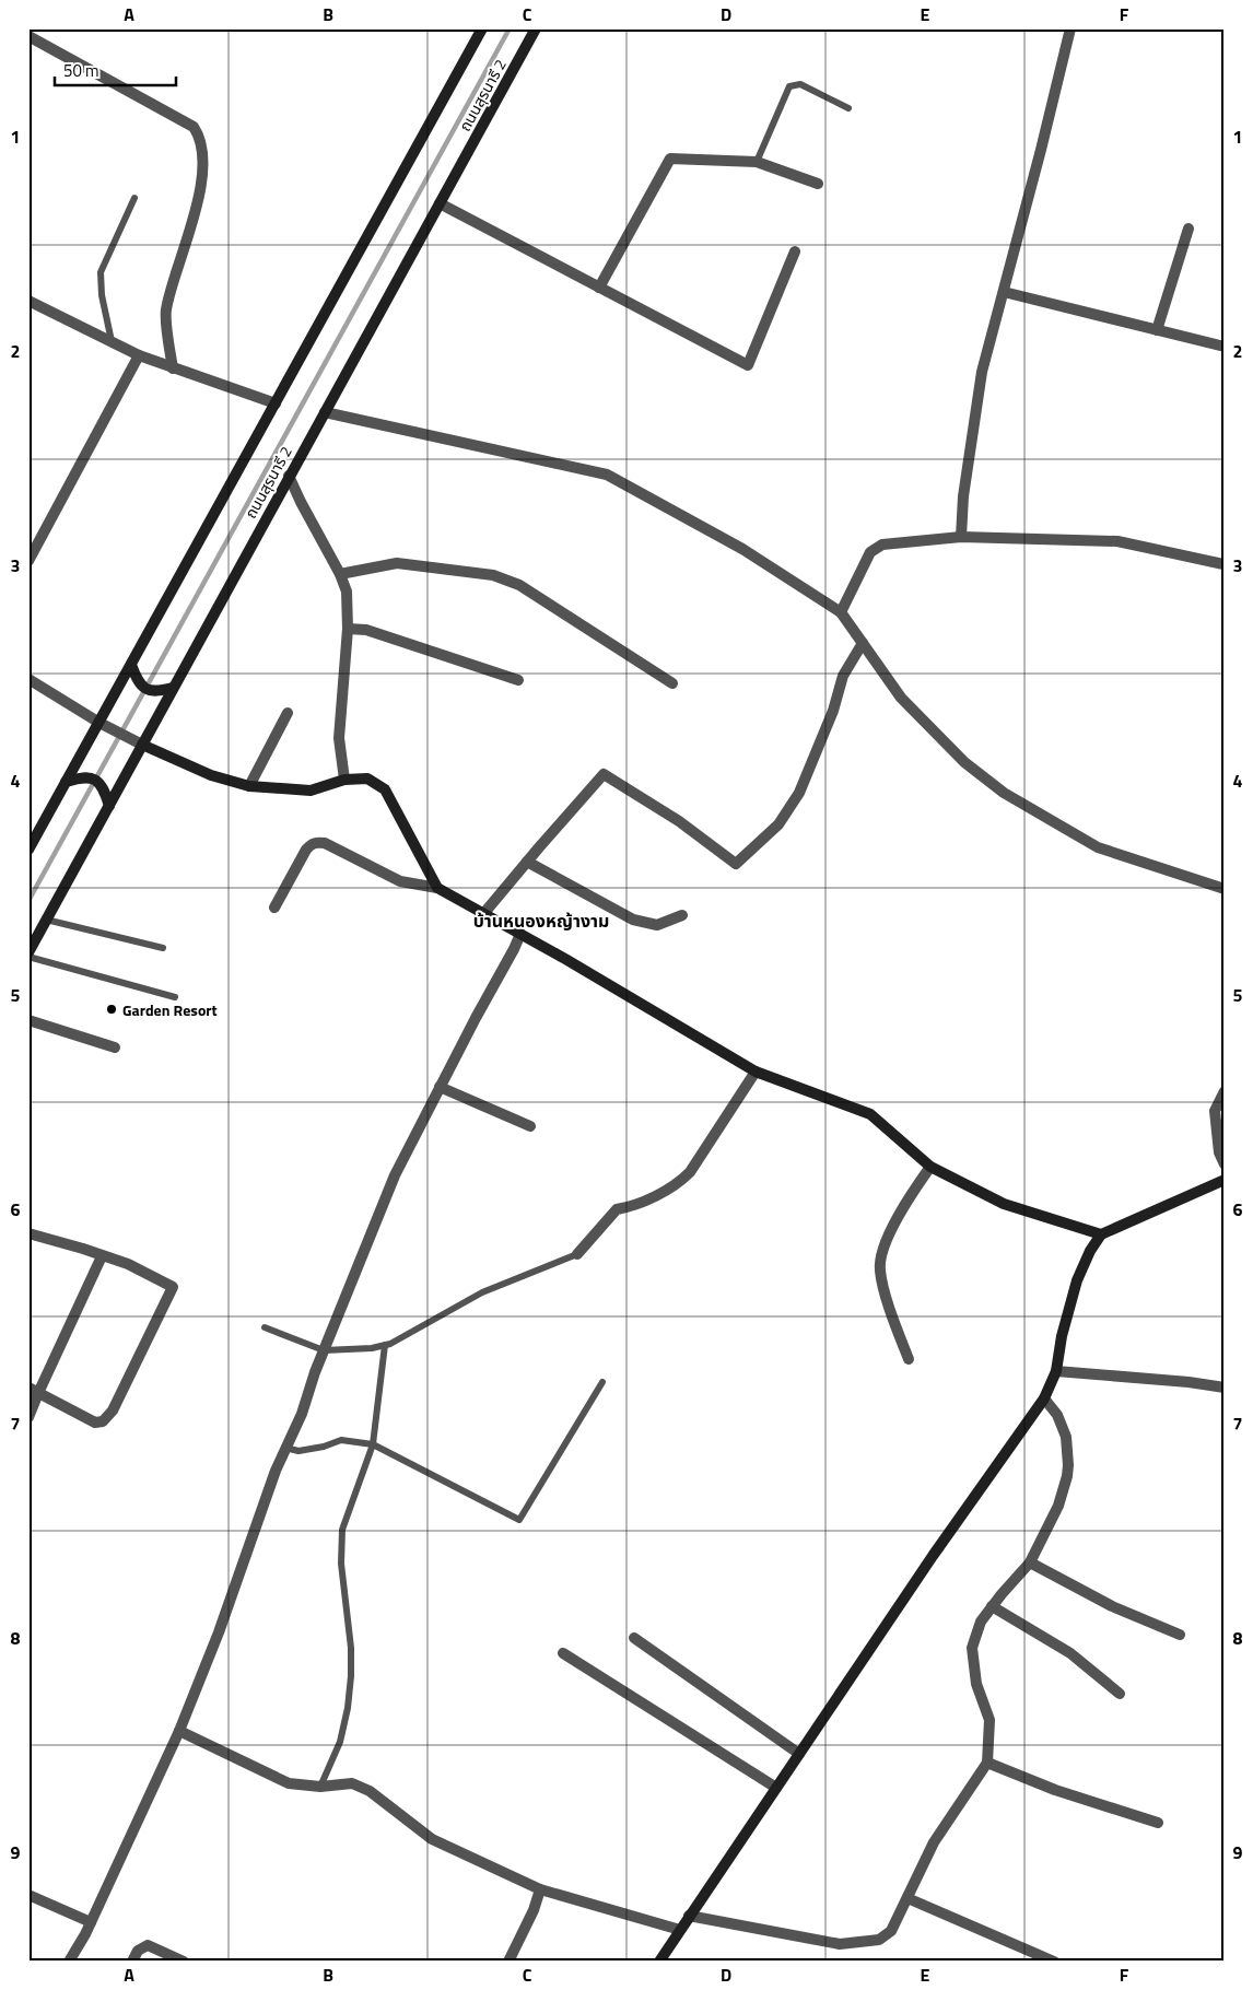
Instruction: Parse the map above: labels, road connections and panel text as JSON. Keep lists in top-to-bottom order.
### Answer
{
  "streets": {
    "main road": ["ถนนสุรนารี 2"]
  },
  "districts": ["บ้านหนองหญ้างาม"],
  "places": ["Garden Resort"],
  "scale_bar": "50 m",
  "grid": {
    "columns": [
      "A",
      "B",
      "C",
      "D",
      "E",
      "F"
    ],
    "rows": [
      "1",
      "2",
      "3",
      "4",
      "5",
      "6",
      "7",
      "8",
      "9"
    ]
  }
}
